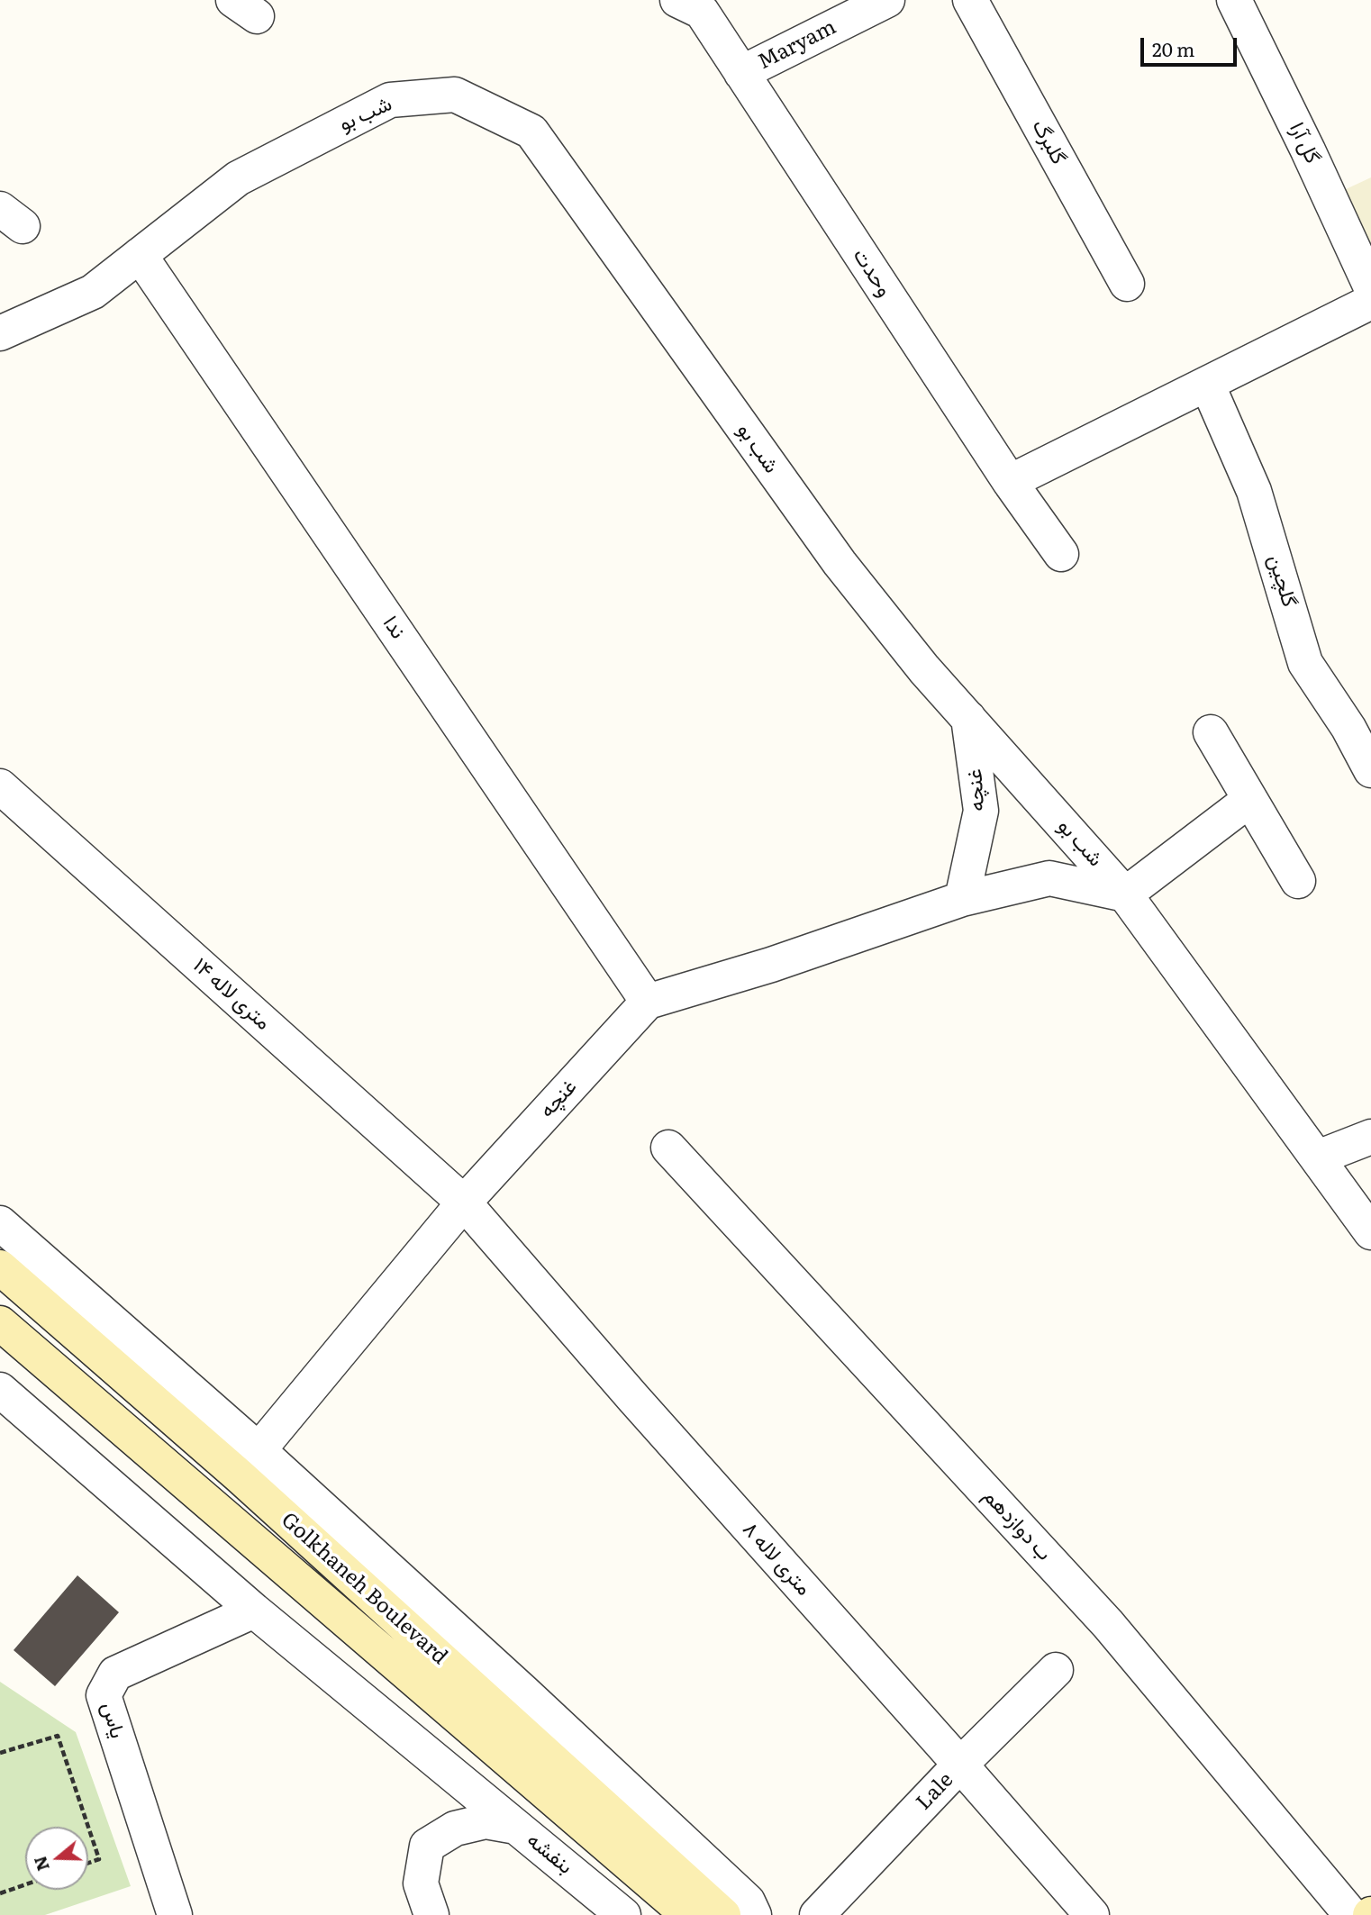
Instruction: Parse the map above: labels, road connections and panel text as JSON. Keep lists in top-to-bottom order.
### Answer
{
  "streets": {
    "main road": ["Golkhaneh Boulevard"],
    "street": [
      "Maryam",
      "شب بو",
      "گلبرگ",
      "گل آرا",
      "وحدت",
      "گلچین",
      "ندا",
      "غنچه",
      "۱۴ متری لاله",
      "ب دوازدهم",
      "۸ متری لاله",
      "یاس",
      "Lale",
      "بنفشه"
    ]
  },
  "crossings": [
    ["Maryam", "وحدت"],
    ["شب بو", "ندا"],
    ["شب بو", "غنچه"],
    ["ندا", "غنچه"],
    ["غنچه", "۱۴ متری لاله"],
    ["غنچه", "۸ متری لاله"],
    ["۱۴ متری لاله", "۸ متری لاله"],
    ["۸ متری لاله", "Lale"]
  ],
  "scale_bar": "20 m",
  "north": "left"
}
